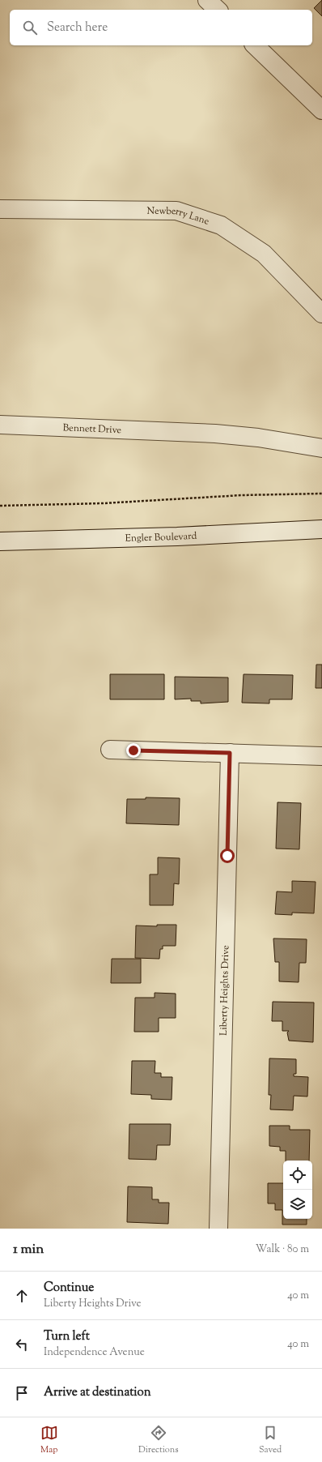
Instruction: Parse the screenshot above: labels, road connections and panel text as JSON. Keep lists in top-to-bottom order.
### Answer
{
  "streets": {
    "street": [
      "Newberry Lane",
      "Bennett Drive",
      "Engler Boulevard",
      "Liberty Heights Drive"
    ]
  },
  "page": {
    "search": "Search here",
    "heading": ["1 min", "Walk · 80 m"],
    "list": [
      ["Continue", "Liberty Heights Drive", "40 m"],
      ["Turn left", "Independence Avenue", "40 m"],
      "Arrive at destination"
    ],
    "nav": ["Map", "Directions", "Saved"]
  }
}
